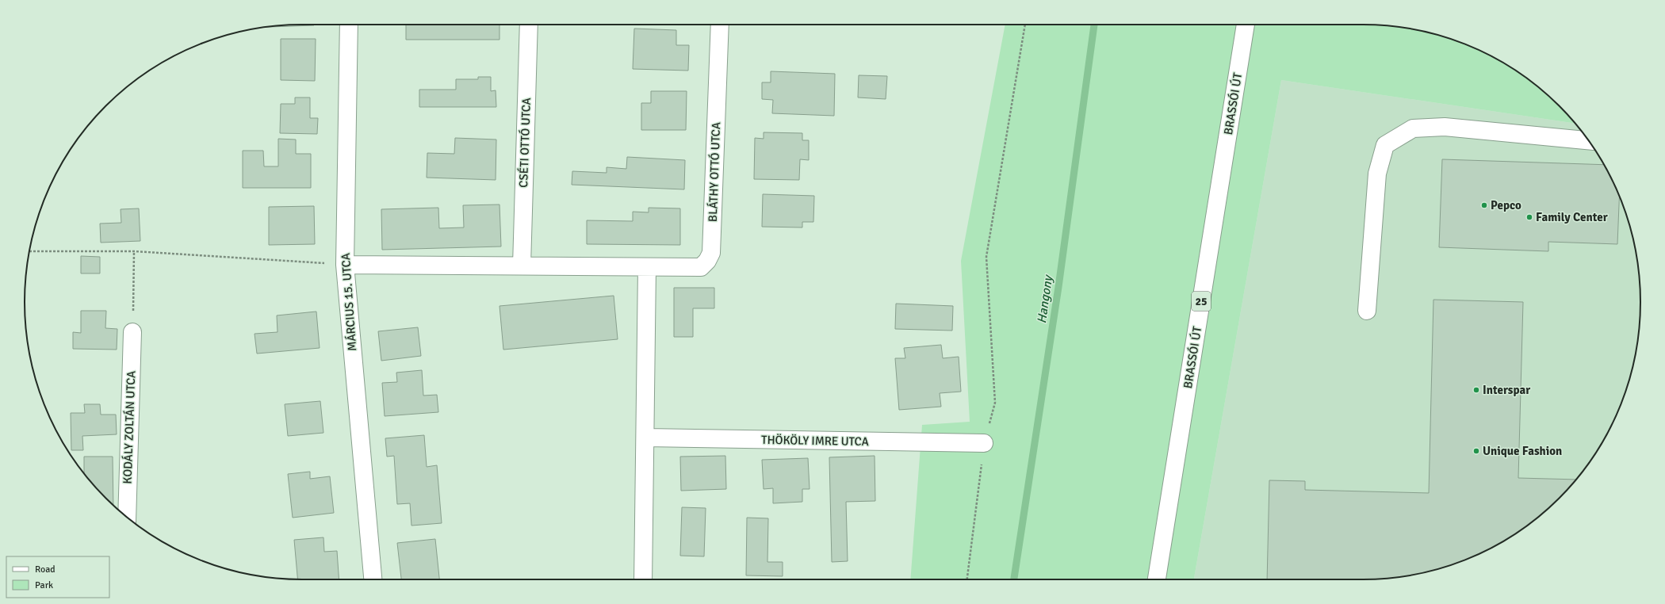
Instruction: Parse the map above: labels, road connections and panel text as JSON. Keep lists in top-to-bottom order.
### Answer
{
  "streets": {
    "street": [
      "BRASSÓI ÚT",
      "CSÉTI OTTÓ UTCA",
      "BLÁTHY OTTÓ UTCA",
      "25",
      "MÁRCIUS 15. UTCA",
      "KODÁLY ZOLTÁN UTCA",
      "THÖKÖLY IMRE UTCA"
    ]
  },
  "water": ["Hangony"],
  "places": [
    "Pepco",
    "Family Center",
    "Interspar",
    "Unique Fashion"
  ],
  "legend": ["Road", "Park"]
}
